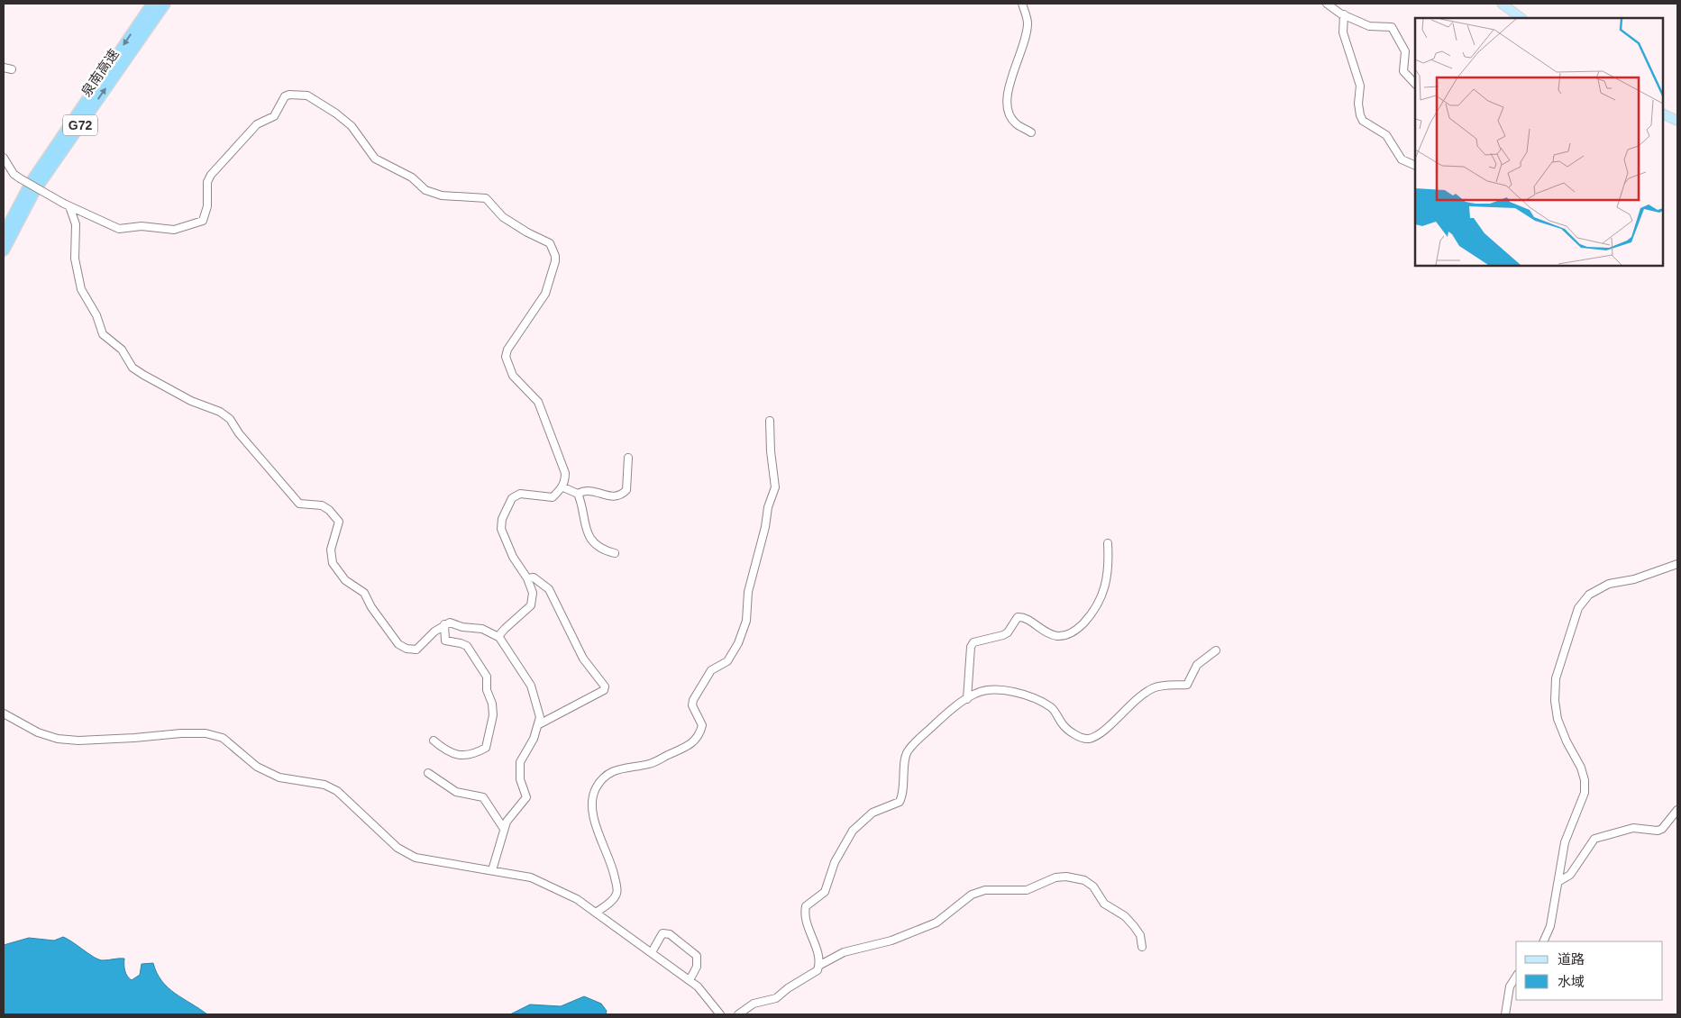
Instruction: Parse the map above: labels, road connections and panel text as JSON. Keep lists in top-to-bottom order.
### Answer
{
  "streets": {
    "highway": ["泉南高速", "G72"]
  },
  "legend": ["道路", "水域"]
}
